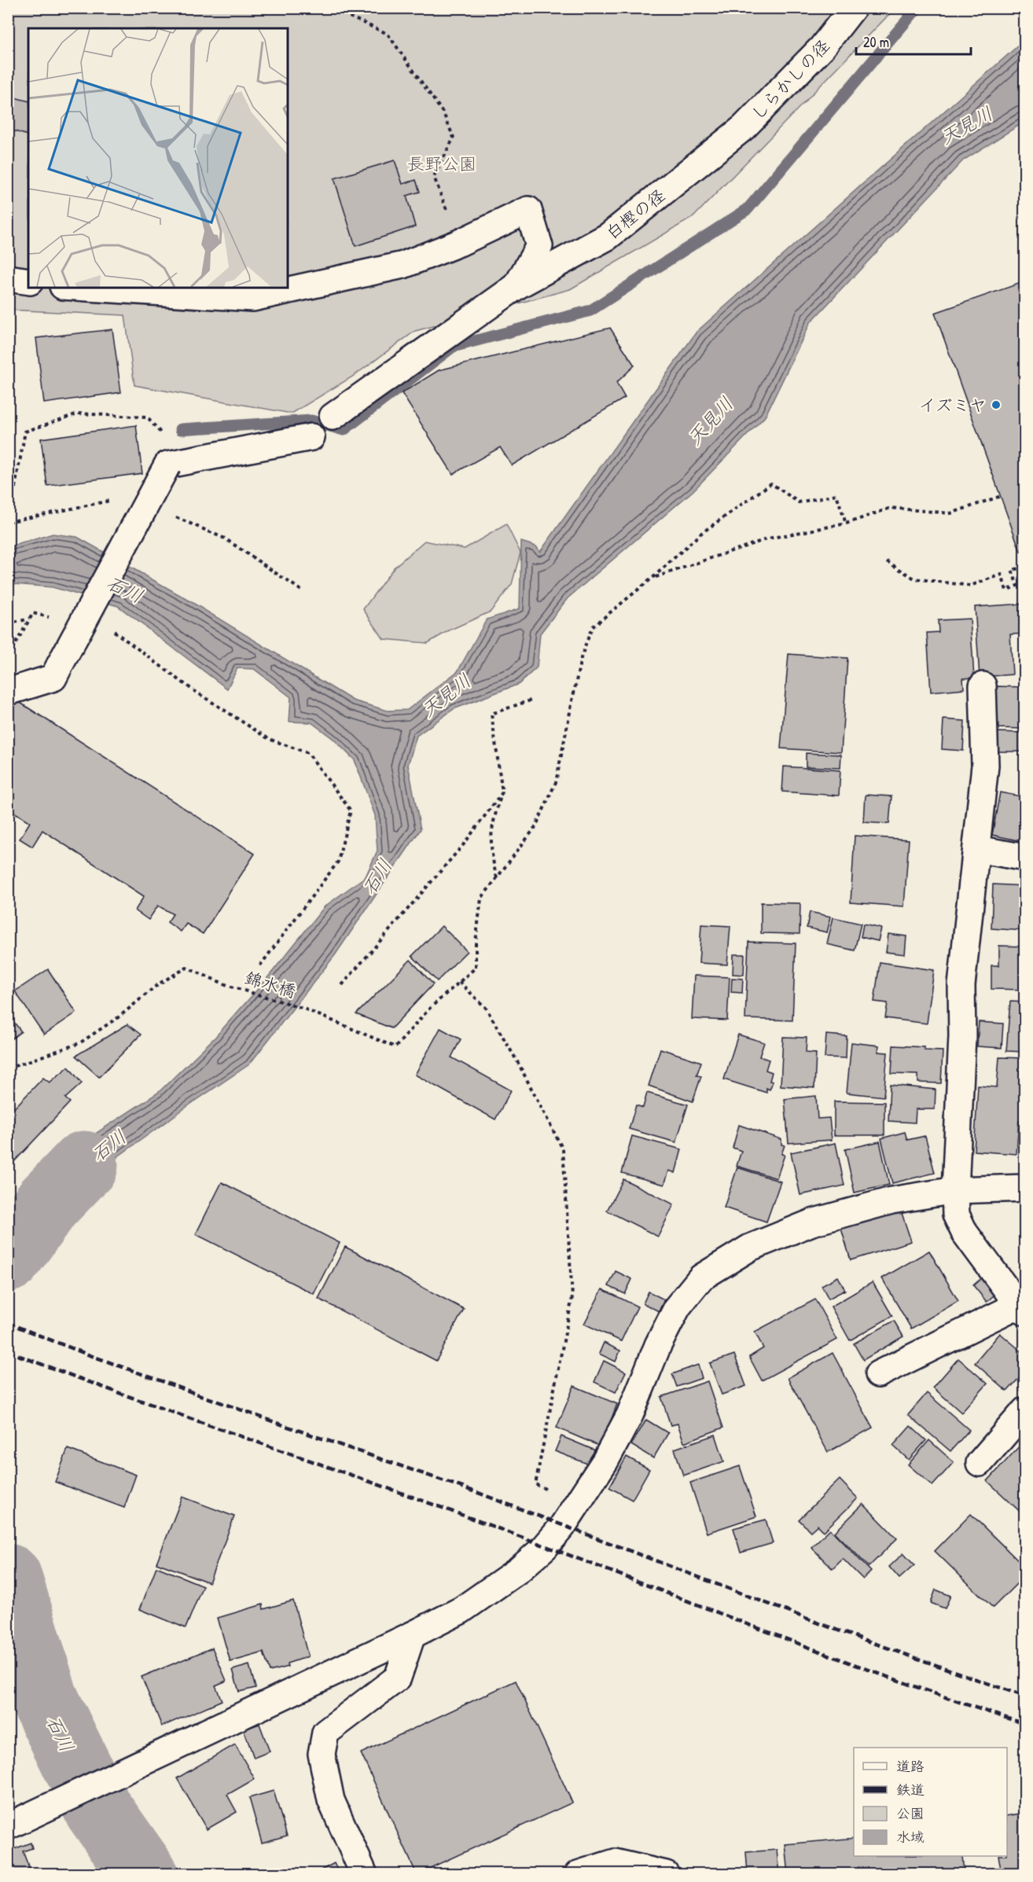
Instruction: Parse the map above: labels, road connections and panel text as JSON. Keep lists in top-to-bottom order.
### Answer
{
  "streets": {
    "street": ["しらかしの径", "白樫の径"],
    "path": ["錦水橋"]
  },
  "crossings": [
    ["しらかしの径", "白樫の径"]
  ],
  "water": ["天見川", "石川"],
  "parks": ["長野公園"],
  "places": ["イズミヤ"],
  "legend": [
    "道路",
    "鉄道",
    "公園",
    "水域"
  ],
  "scale_bar": "20 m"
}
